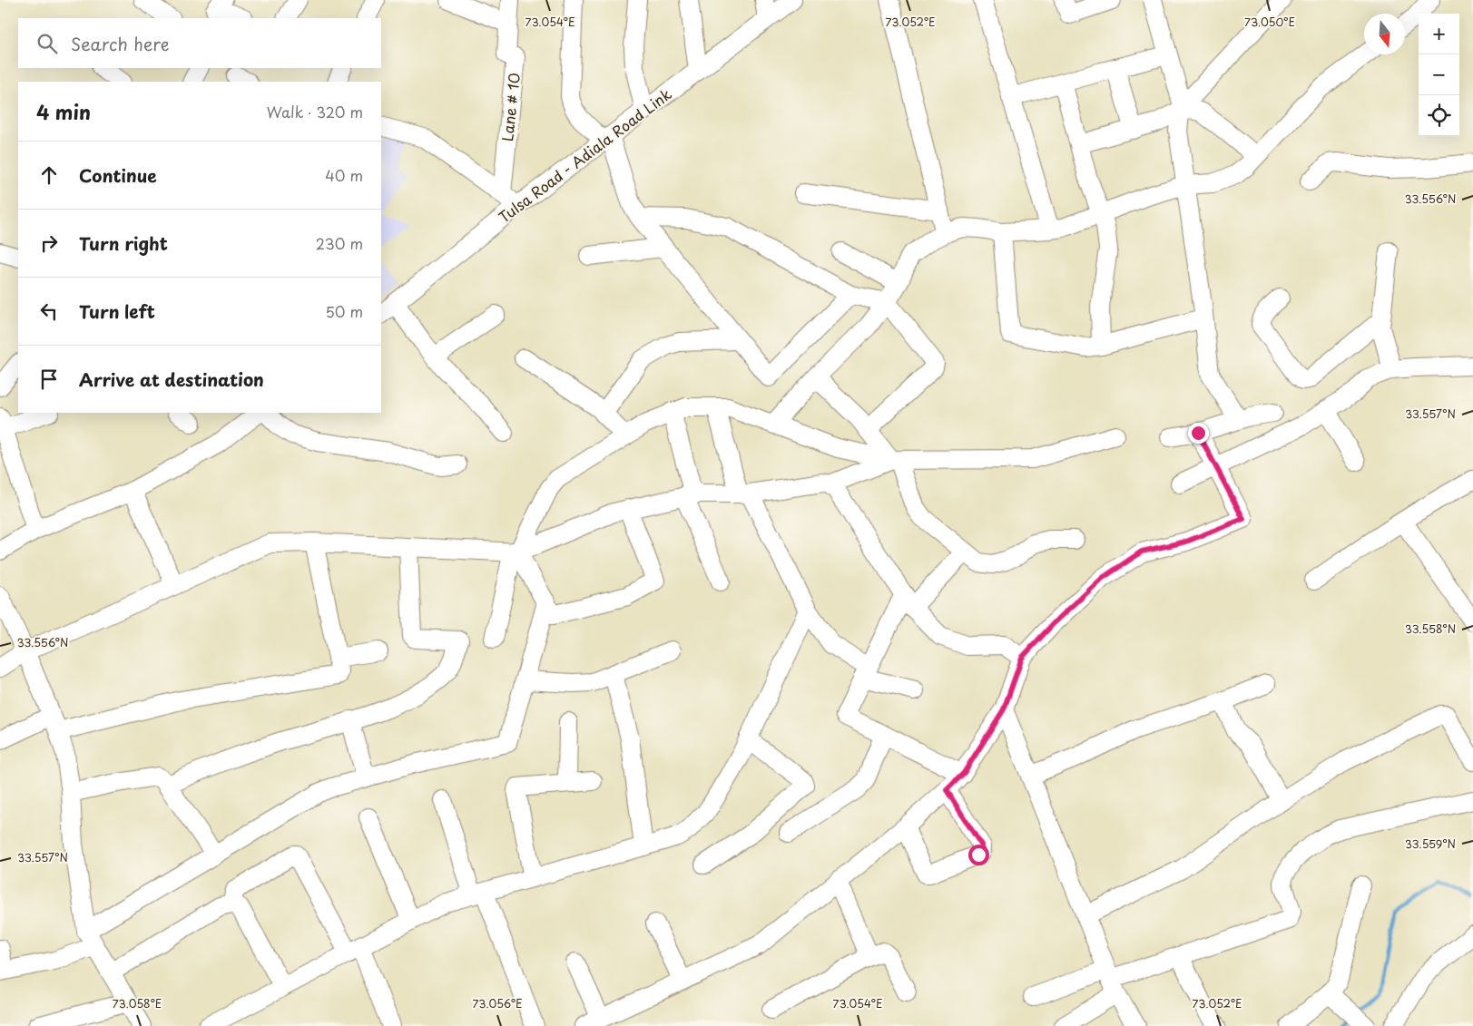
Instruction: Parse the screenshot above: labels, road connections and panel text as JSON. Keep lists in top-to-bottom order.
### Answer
{
  "streets": {
    "street": ["Lane # 10", "Tulsa Road - Adiala Road Link"]
  },
  "north": "bottom",
  "page": {
    "map_buttons": ["+", "−"],
    "search": "Search here",
    "heading": ["4 min", "Walk · 320 m"],
    "list": [
      ["Continue", "40 m"],
      ["Turn right", "230 m"],
      ["Turn left", "50 m"],
      "Arrive at destination"
    ]
  },
  "coordinates": [
    "73.054°E",
    "73.052°E",
    "73.050°E",
    "33.556°N",
    "33.557°N",
    "33.558°N",
    "33.559°N",
    "73.058°E",
    "73.056°E"
  ]
}
